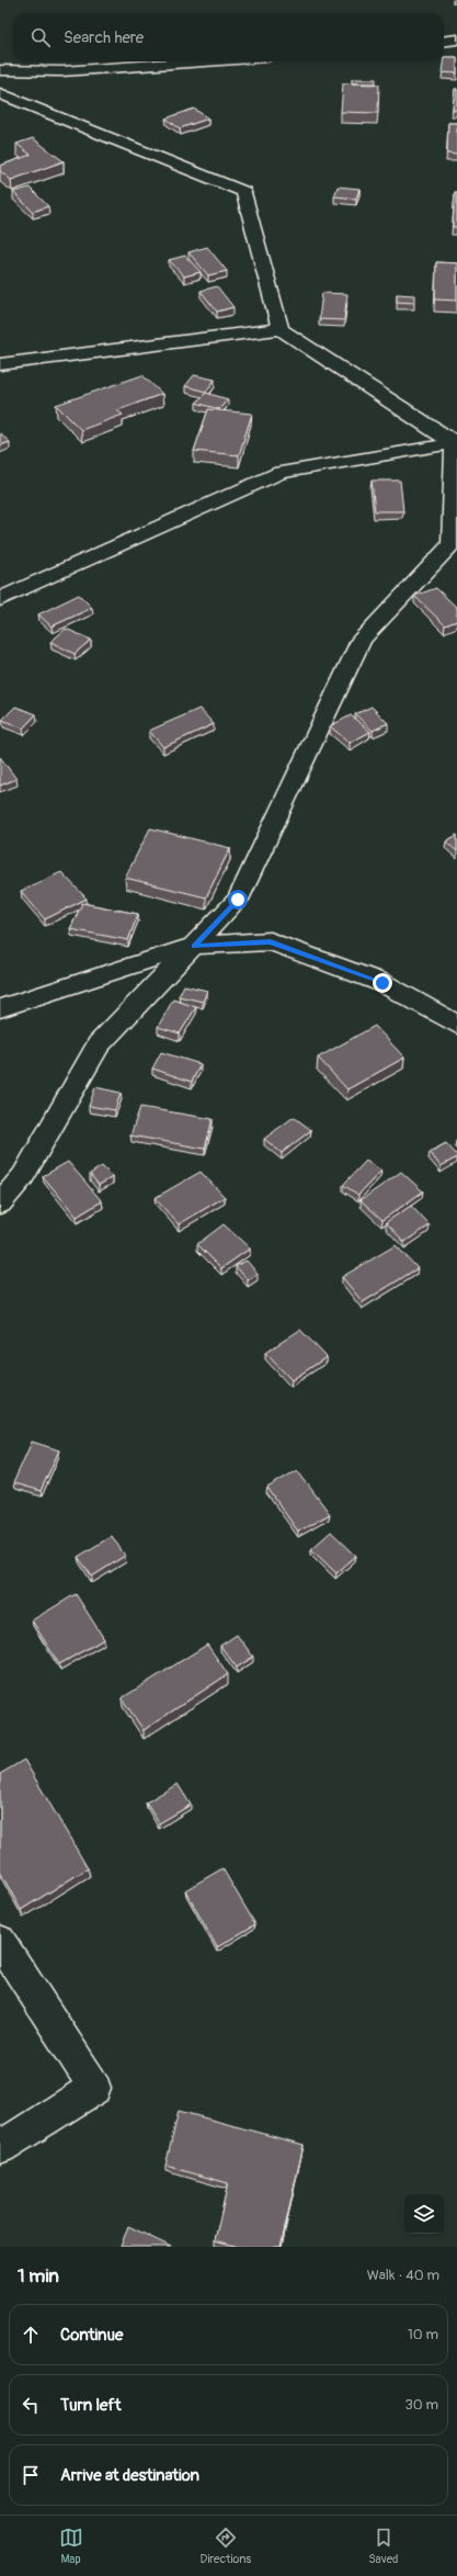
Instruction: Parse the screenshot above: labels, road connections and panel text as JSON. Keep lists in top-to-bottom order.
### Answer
{
  "page": {
    "search": "Search here",
    "heading": ["1 min", "Walk · 40 m"],
    "list": [
      ["Continue", "10 m"],
      ["Turn left", "30 m"],
      "Arrive at destination"
    ],
    "nav": ["Map", "Directions", "Saved"]
  }
}
